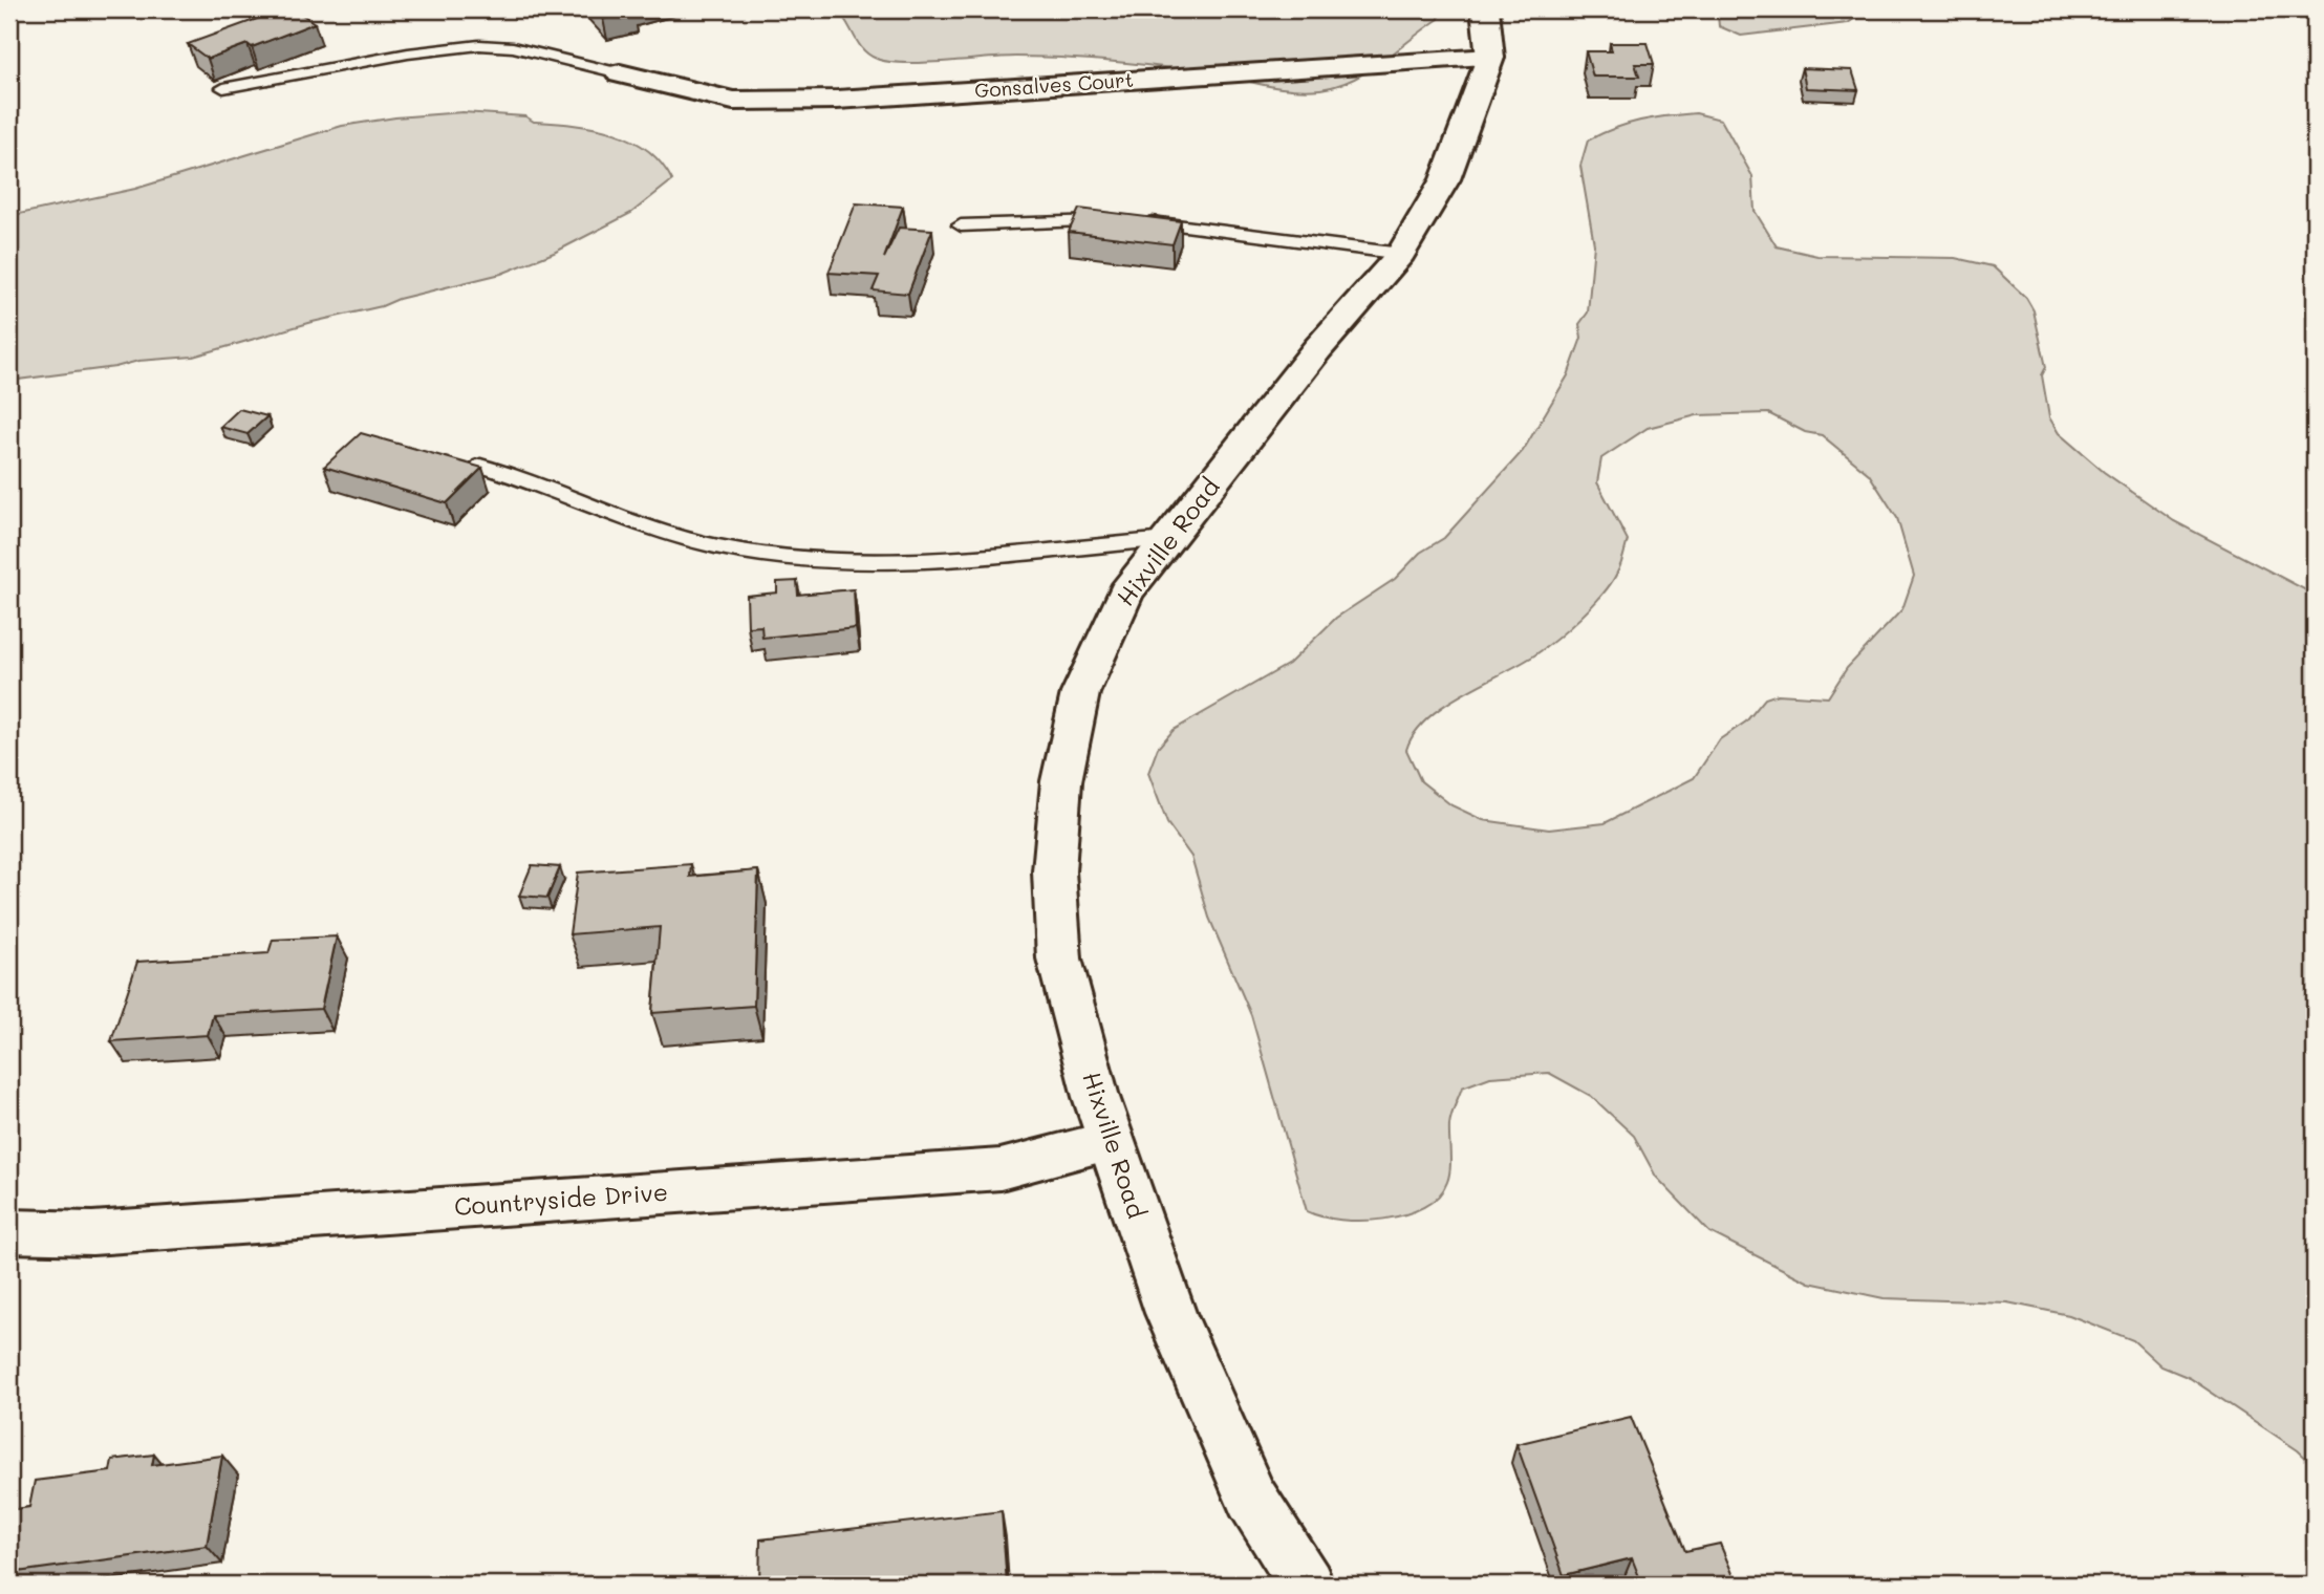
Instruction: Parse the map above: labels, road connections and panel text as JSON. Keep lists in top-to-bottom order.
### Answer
{
  "streets": {
    "street": ["Gonsalves Court", "Hixville Road", "Countryside Drive"]
  },
  "crossings": [
    ["Gonsalves Court", "Hixville Road"],
    ["Hixville Road", "Countryside Drive"]
  ]
}
